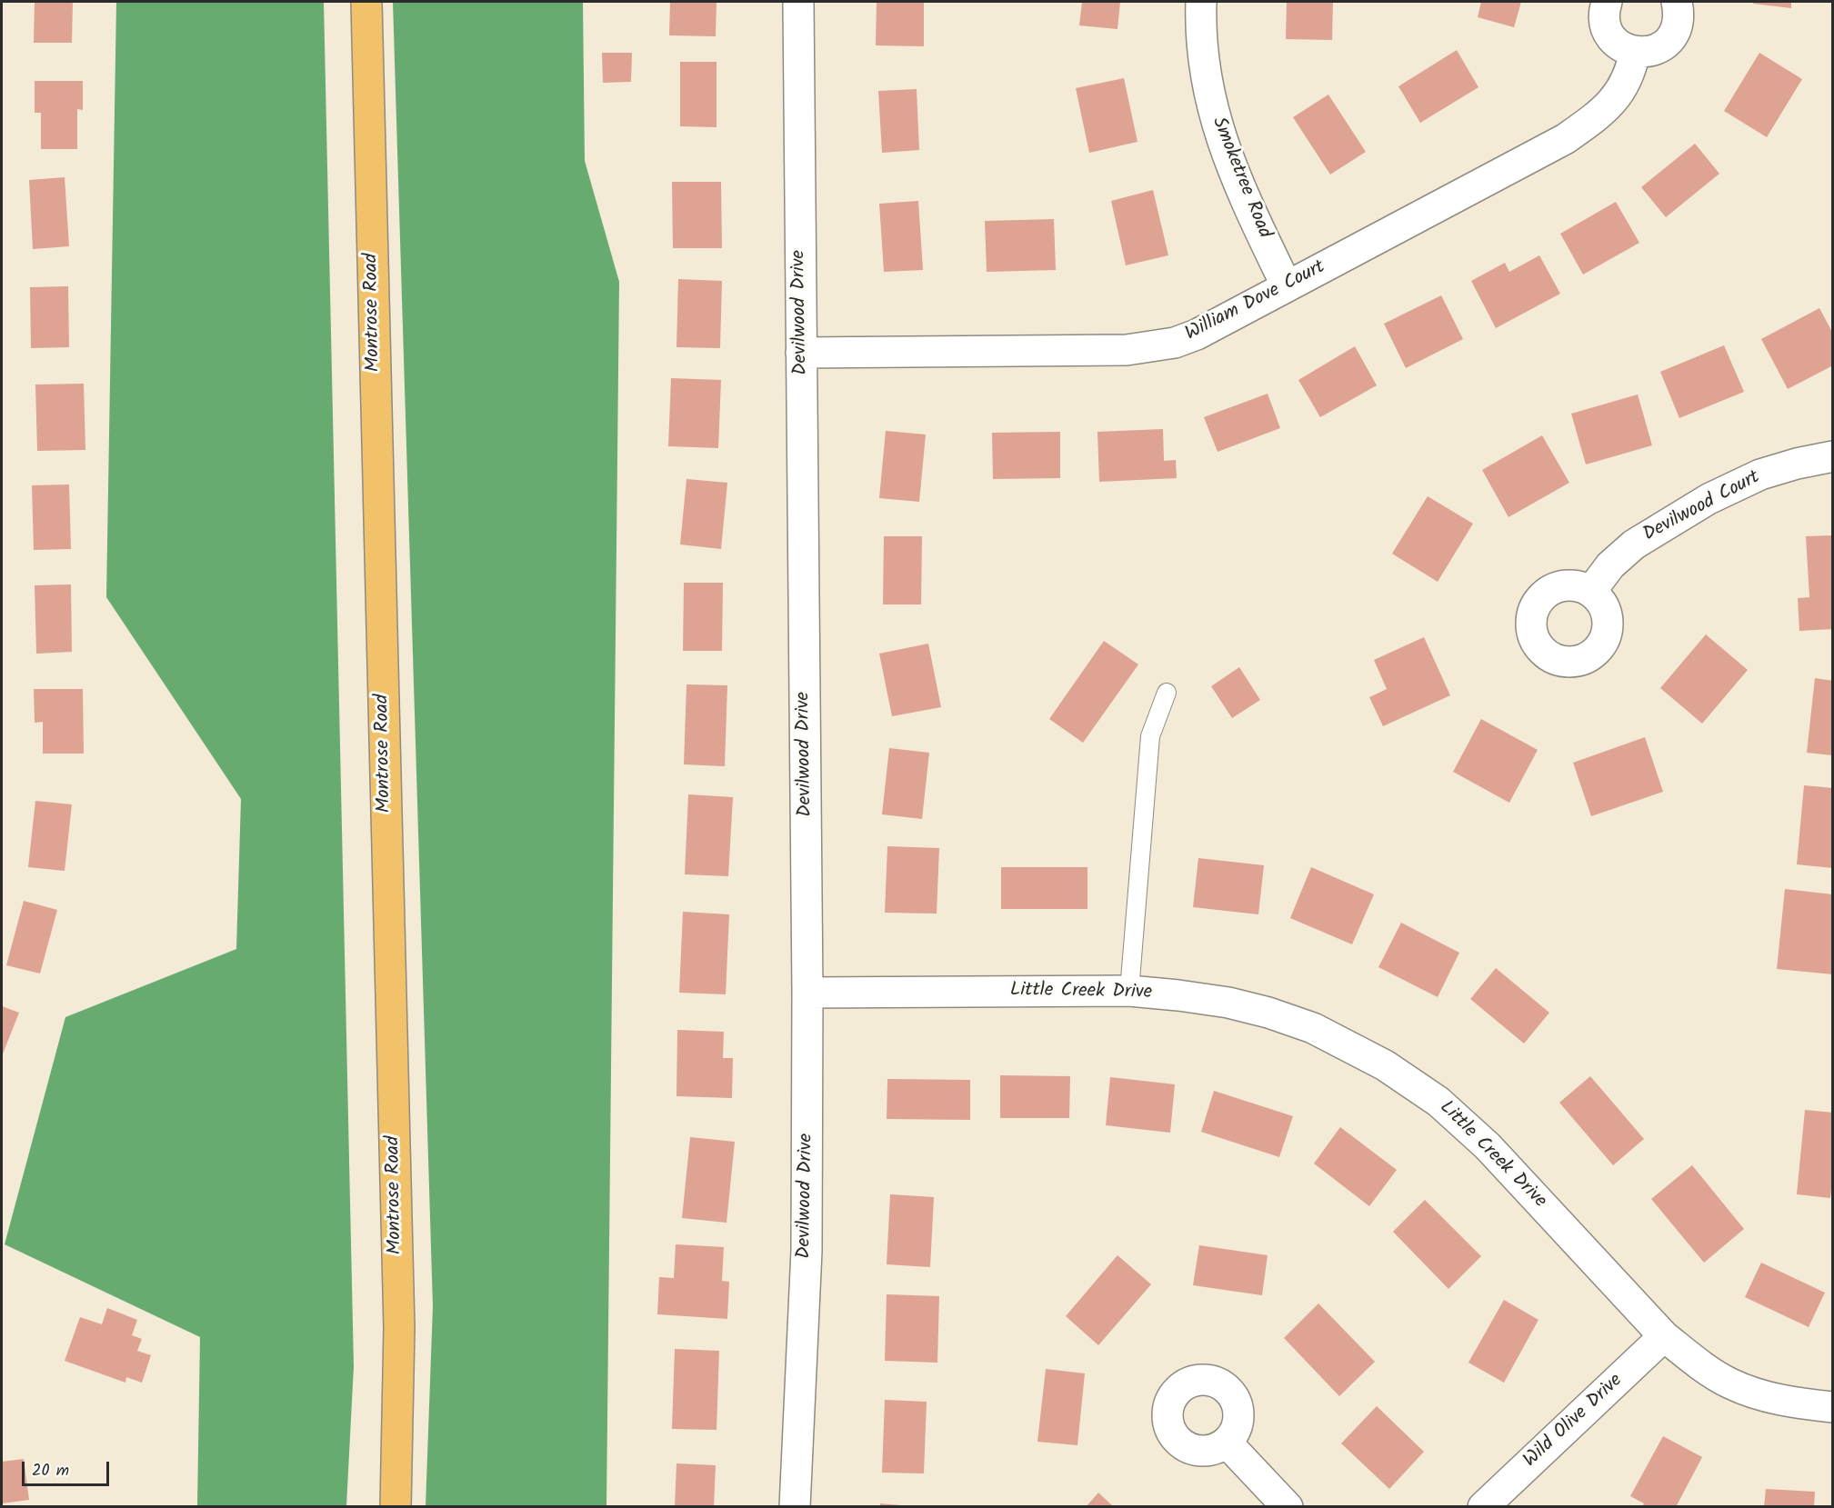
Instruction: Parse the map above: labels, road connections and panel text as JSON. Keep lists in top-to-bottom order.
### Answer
{
  "streets": {
    "main road": ["Montrose Road"],
    "street": [
      "Smoketree Road",
      "William Dove Court",
      "Devilwood Drive",
      "Devilwood Court",
      "Little Creek Drive",
      "Wild Olive Drive"
    ]
  },
  "crossings": [
    ["Smoketree Road", "William Dove Court"],
    ["William Dove Court", "Devilwood Drive"],
    ["Devilwood Drive", "Little Creek Drive"],
    ["Little Creek Drive", "Wild Olive Drive"]
  ],
  "scale_bar": "20 m"
}
